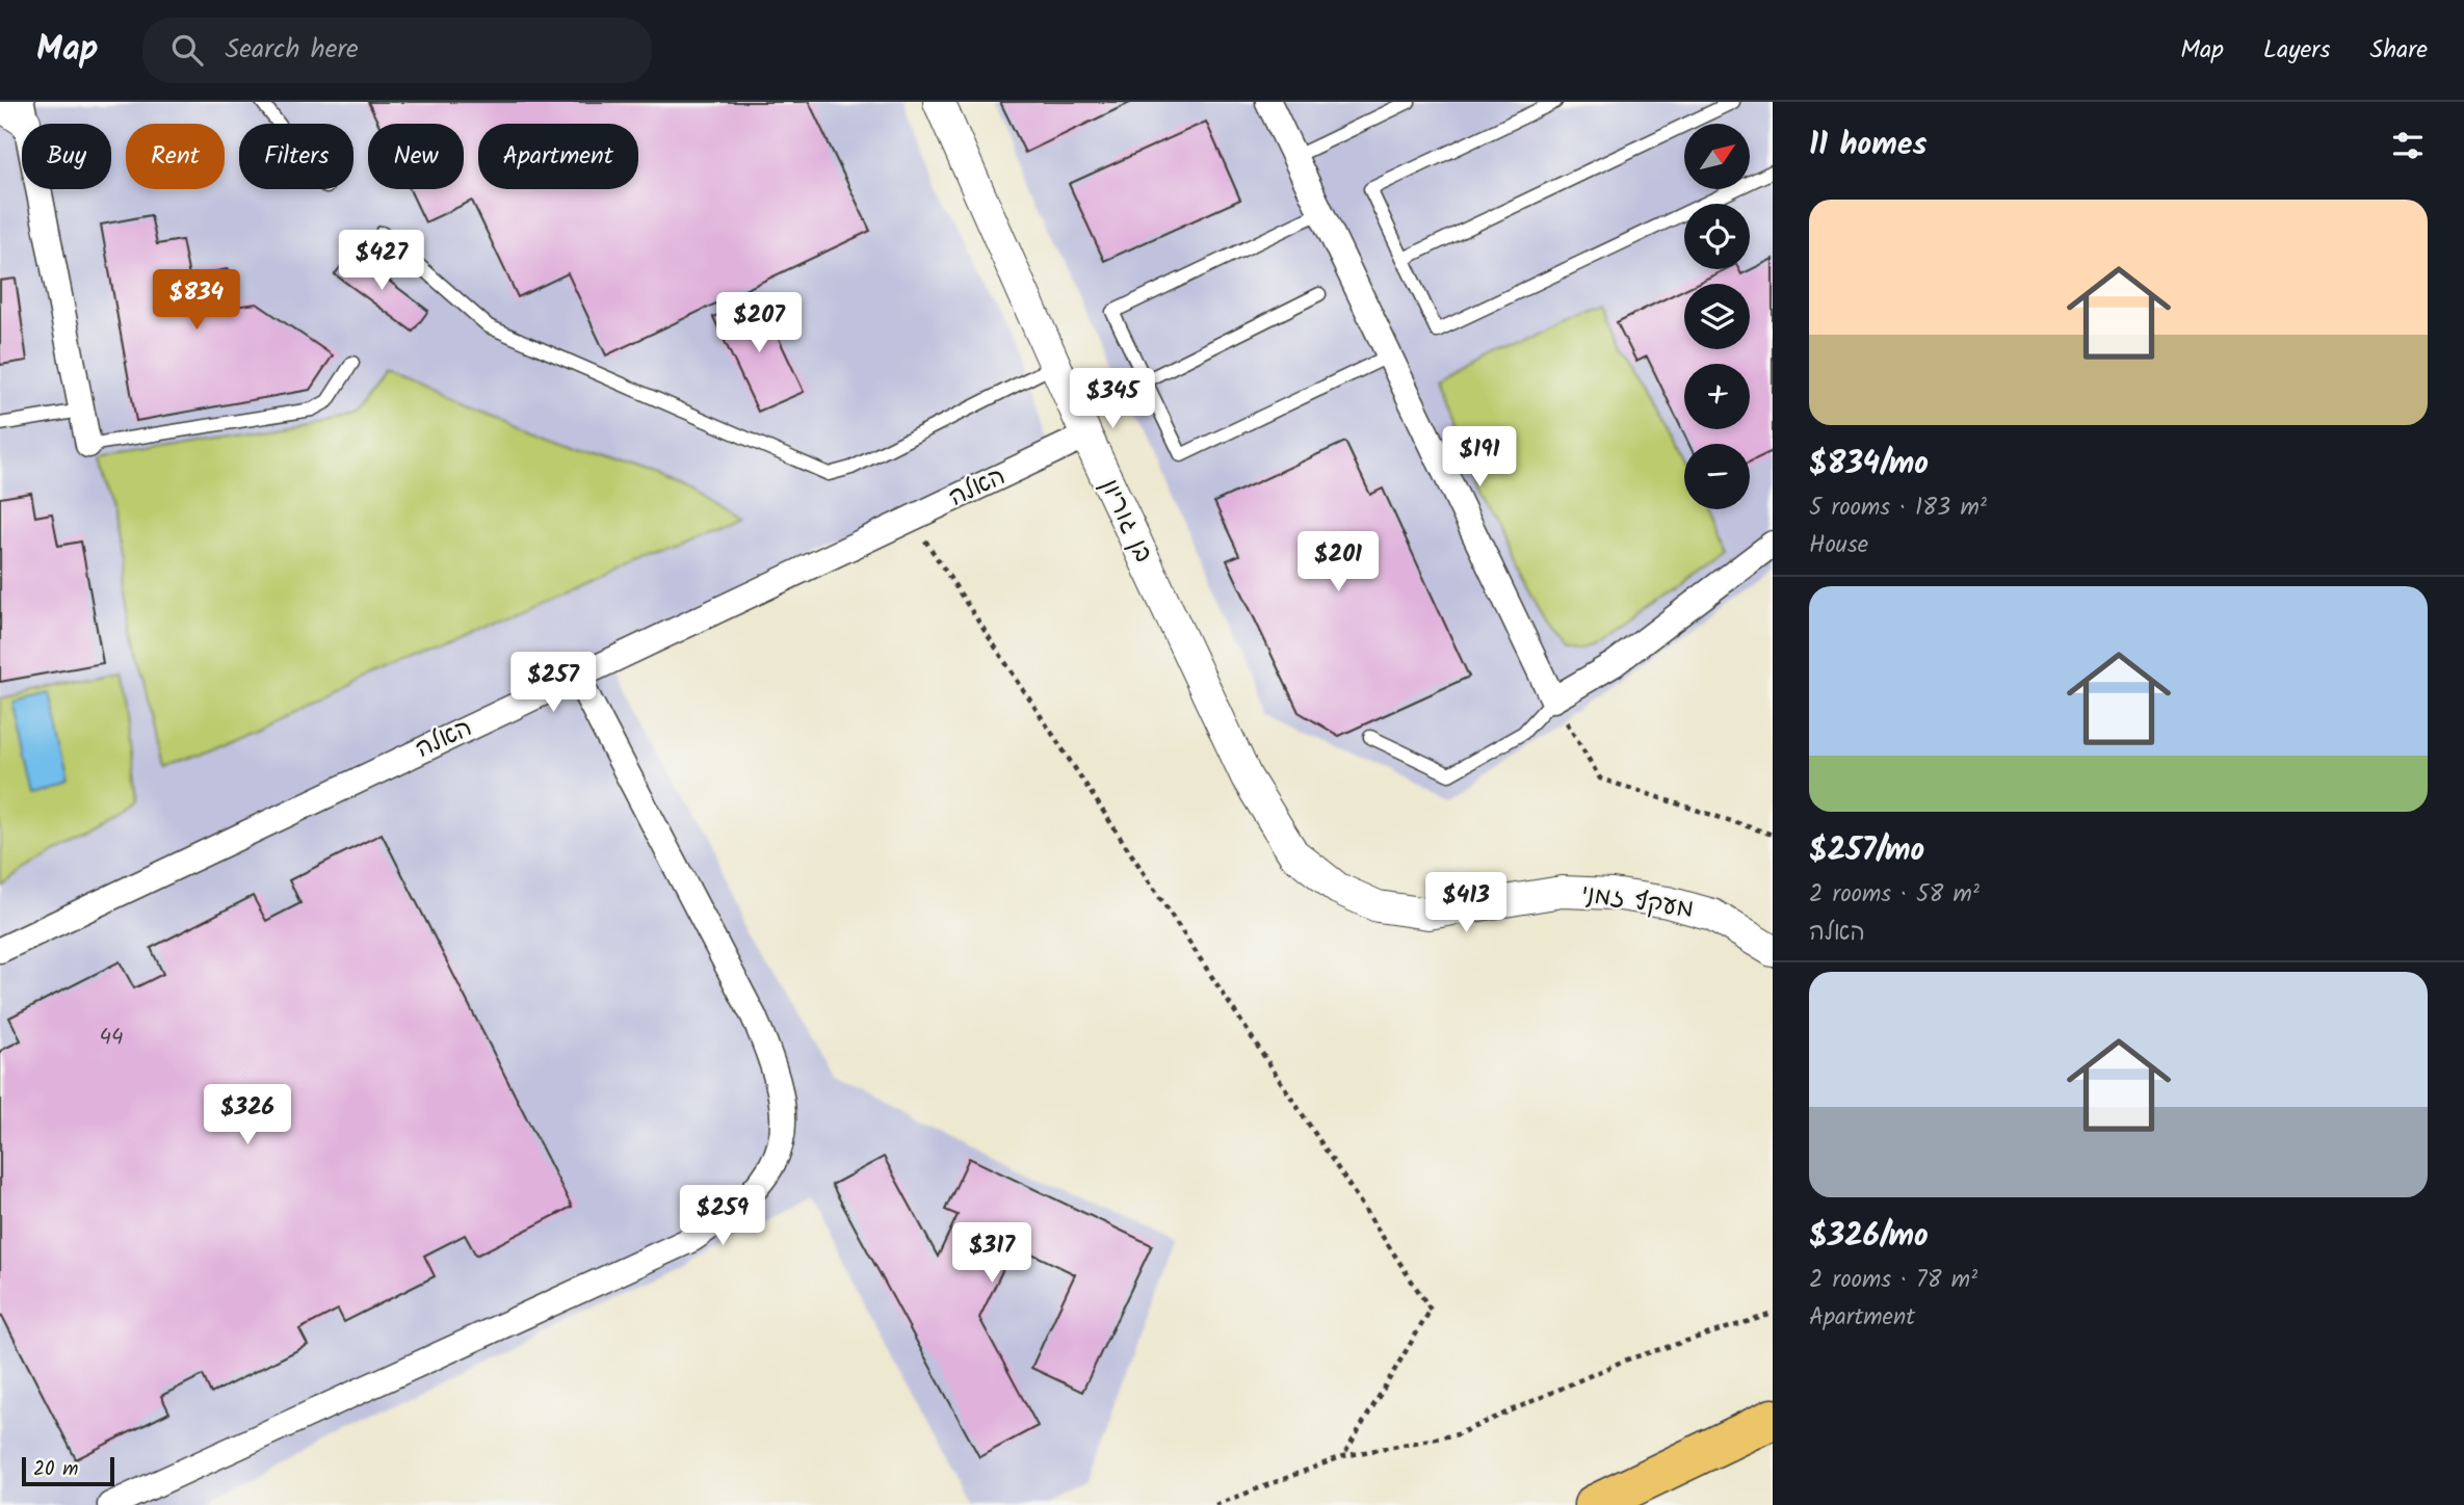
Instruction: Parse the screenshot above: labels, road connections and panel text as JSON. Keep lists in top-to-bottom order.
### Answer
{
  "streets": {
    "street": ["האלה", "בן גוריון", "מעקף זמני"]
  },
  "crossings": [
    ["האלה", "בן גוריון"],
    ["בן גוריון", "מעקף זמני"]
  ],
  "house_numbers": ["44"],
  "scale_bar": "20 m",
  "north": "top right",
  "page": {
    "header": "Map",
    "search": "Search here",
    "nav": ["Map", "Layers", "Share"],
    "heading": "11 homes",
    "map_buttons": ["+", "−"],
    "chip": [
      "Buy",
      "Rent",
      "Filters",
      "New",
      "Apartment"
    ],
    "list": [
      {
        "name": "$834/mo",
        "note": "5 rooms · 183 m² · House"
      },
      {
        "name": "$257/mo",
        "note": "2 rooms · 58 m² · האלה"
      },
      {
        "name": "$326/mo",
        "note": "2 rooms · 78 m² · Apartment"
      }
    ],
    "price": [
      "$427",
      "$834",
      "$207",
      "$345",
      "$191",
      "$201",
      "$257",
      "$413",
      "$326",
      "$259",
      "$317"
    ],
    "scale": "20 m"
  }
}
